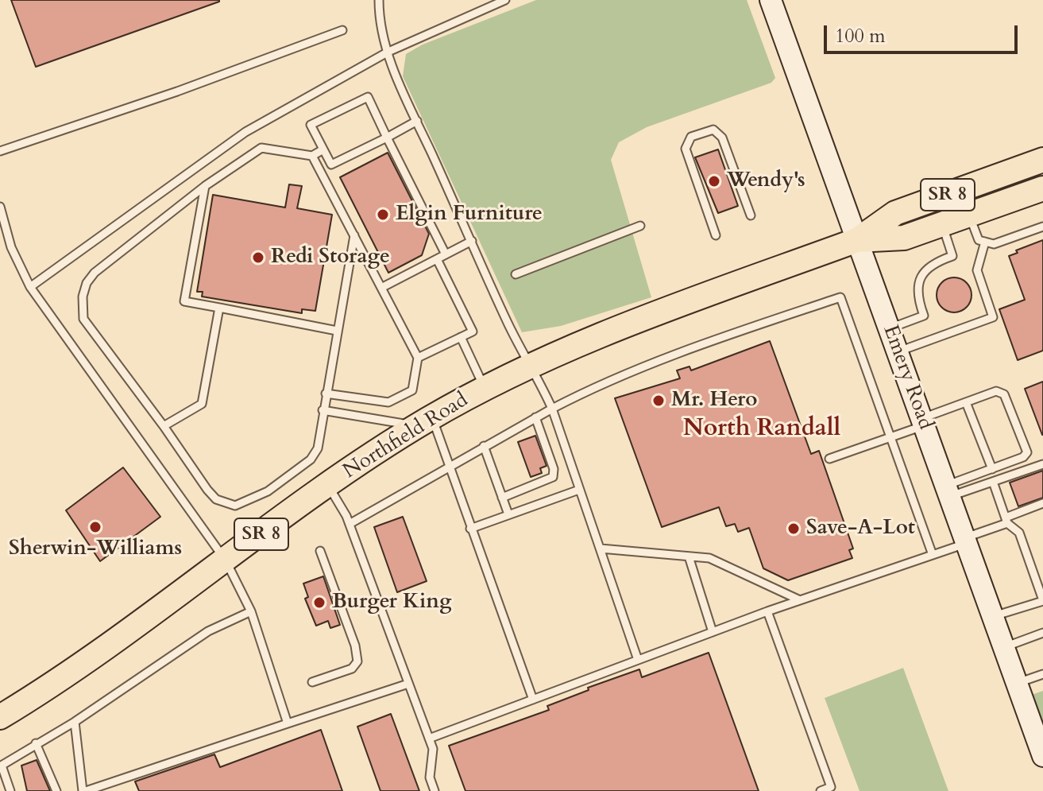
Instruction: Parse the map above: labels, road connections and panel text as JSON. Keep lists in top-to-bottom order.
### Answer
{
  "streets": {
    "main road": ["SR 8", "Emery Road", "Northfield Road"]
  },
  "crossings": [
    ["Emery Road", "Northfield Road"]
  ],
  "districts": ["North Randall"],
  "places": [
    "Wendy's",
    "Elgin Furniture",
    "Redi Storage",
    "Mr. Hero",
    "Sherwin-Williams",
    "Save-A-Lot",
    "Burger King"
  ],
  "scale_bar": "100 m"
}
